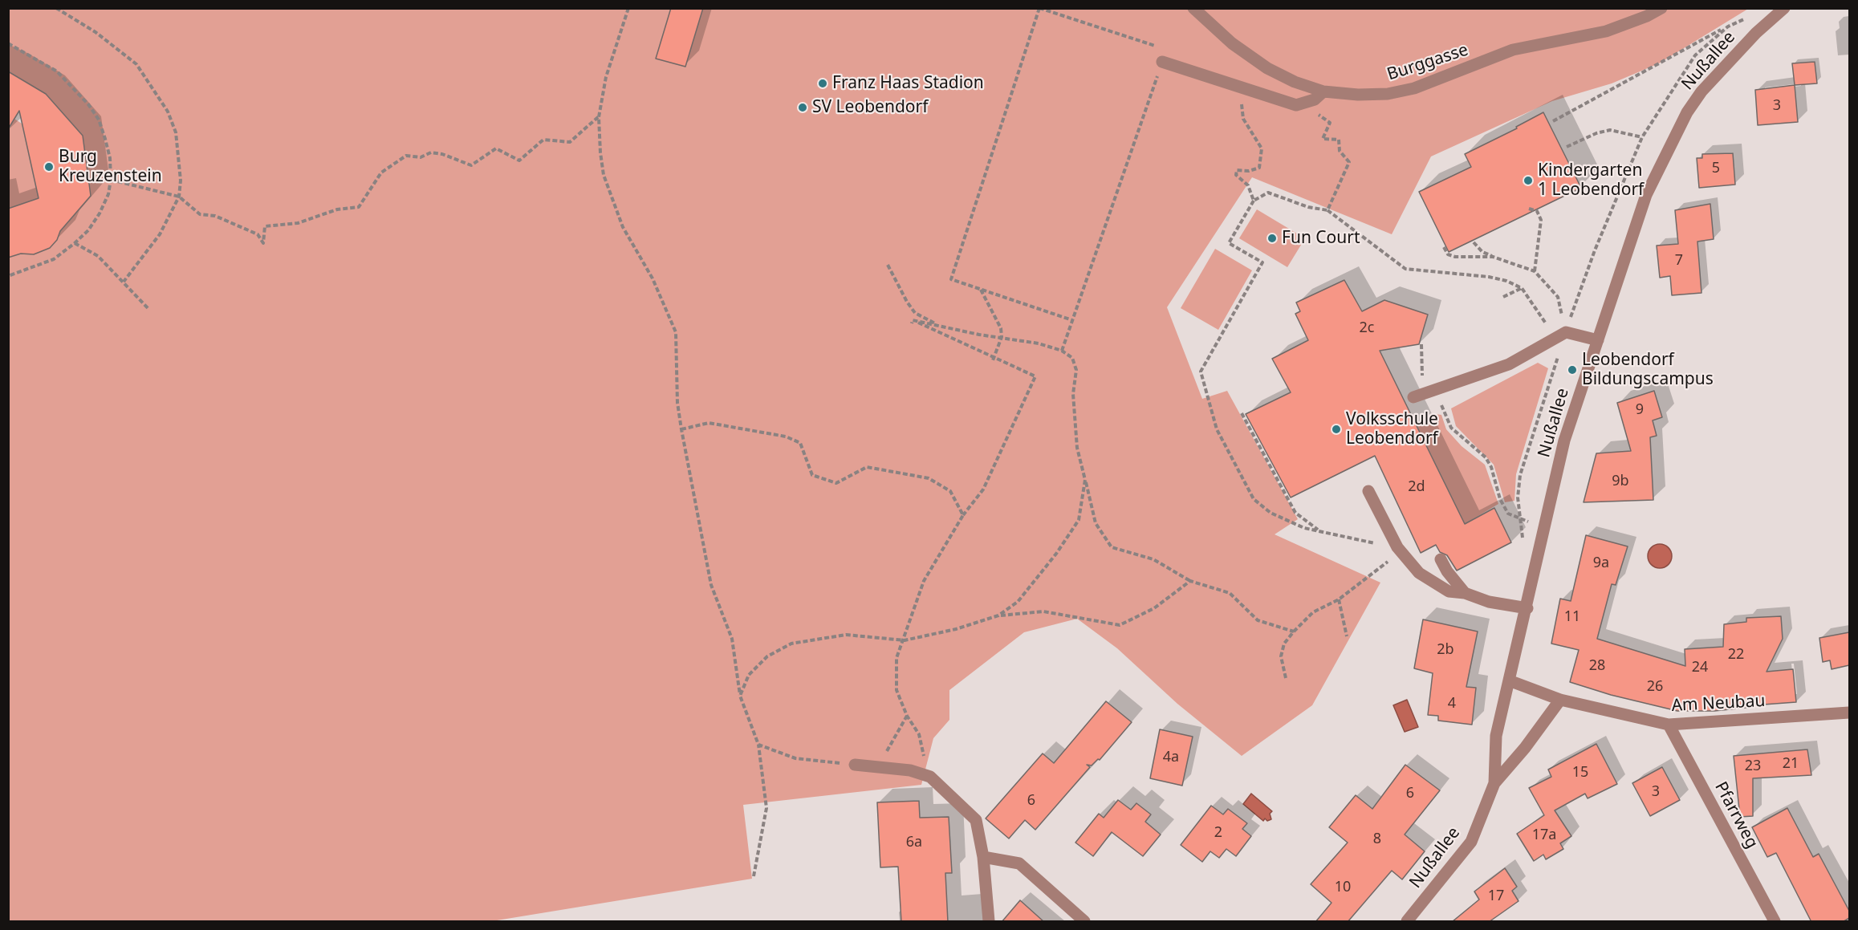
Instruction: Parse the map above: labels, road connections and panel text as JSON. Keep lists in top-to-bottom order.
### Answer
{
  "streets": {
    "street": [
      "Nußallee",
      "Burggasse",
      "Am Neubau",
      "Pfarrweg"
    ]
  },
  "crossings": [
    ["Nußallee", "Am Neubau"],
    ["Am Neubau", "Pfarrweg"]
  ],
  "places": [
    "Franz Haas Stadion",
    "SV Leobendorf",
    "Burg Kreuzenstein",
    "Kindergarten 1 Leobendorf",
    "Fun Court",
    "Leobendorf Bildungscampus",
    "Volksschule Leobendorf"
  ],
  "house_numbers": [
    "3",
    "5",
    "7",
    "2c",
    "9",
    "9b",
    "2d",
    "9a",
    "11",
    "2b",
    "22",
    "28",
    "24",
    "26",
    "4",
    "4a",
    "21",
    "23",
    "15",
    "3",
    "6",
    "6",
    "2",
    "17a",
    "8",
    "6a",
    "10",
    "17"
  ]
}
